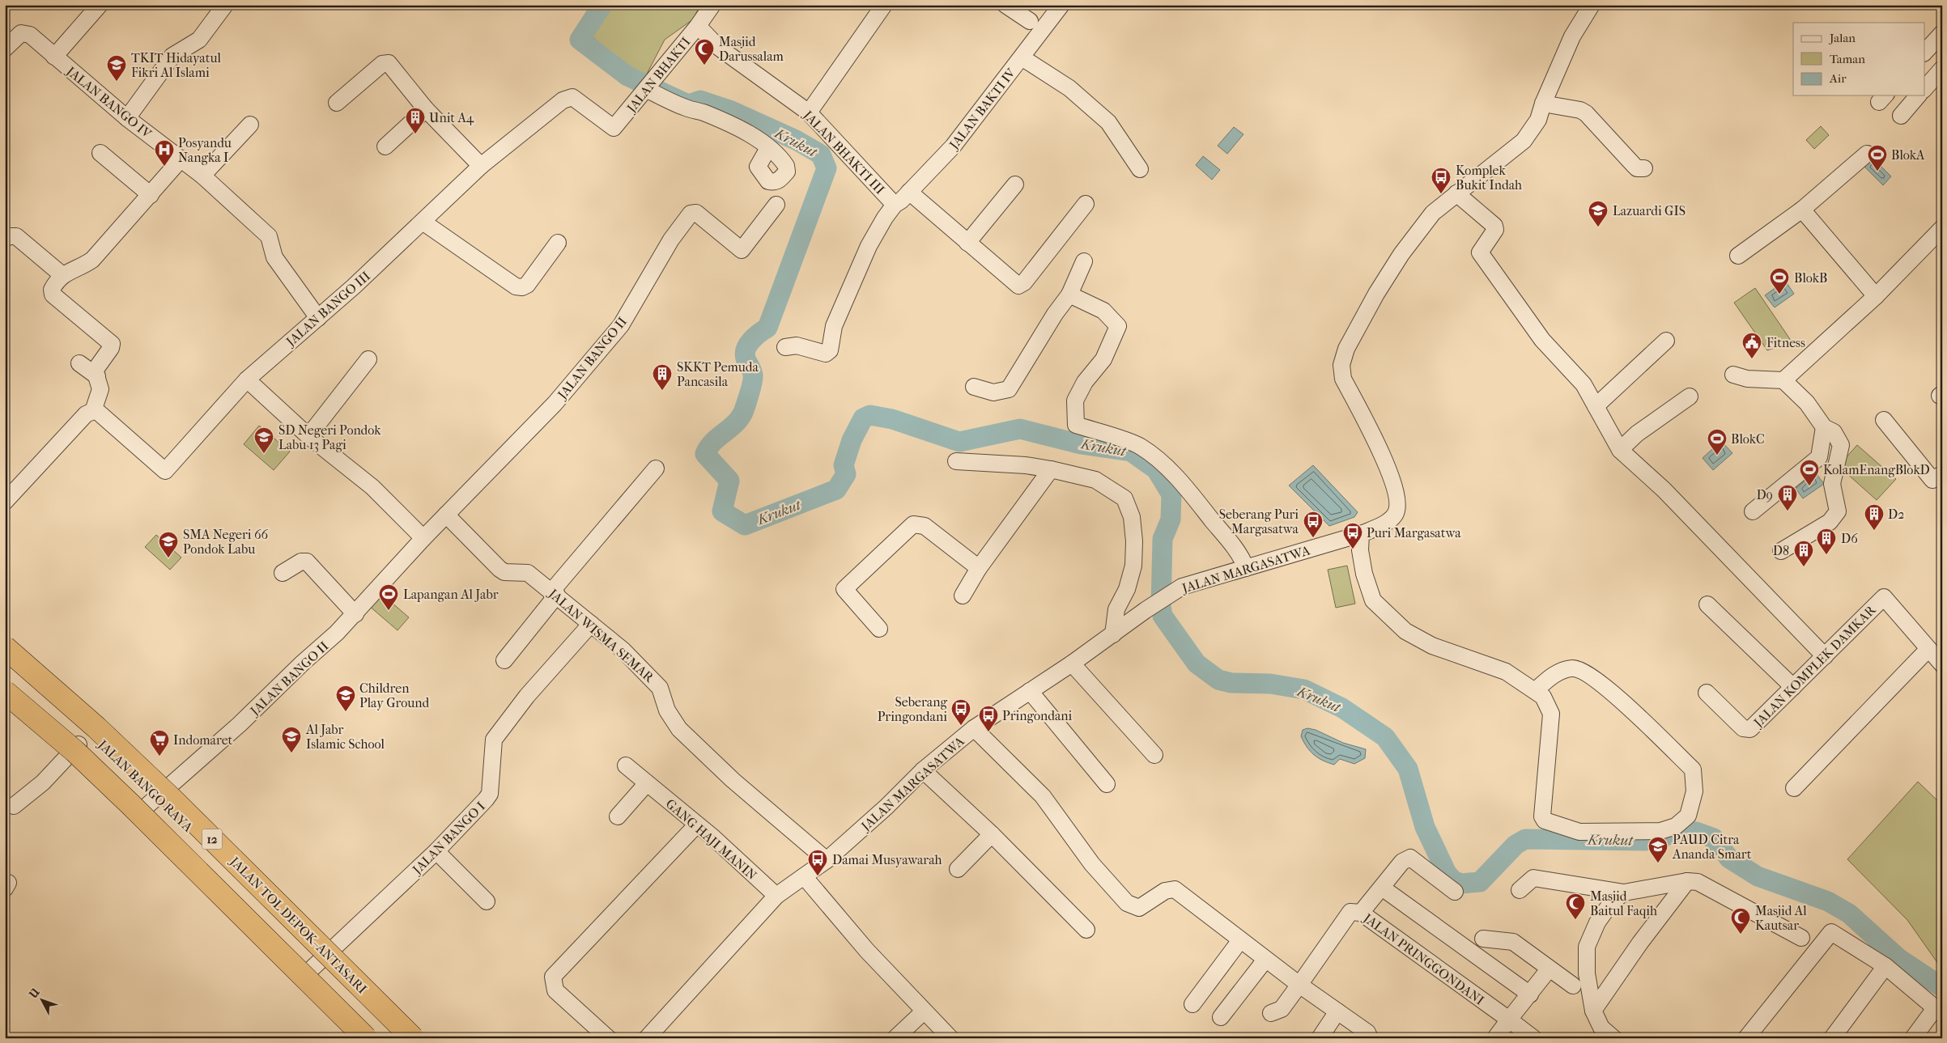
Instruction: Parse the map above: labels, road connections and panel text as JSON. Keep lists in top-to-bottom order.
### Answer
{
  "streets": {
    "highway": ["12", "JALAN TOL DEPOK–ANTASARI"],
    "street": [
      "JALAN BHAKTI",
      "JALAN BANGO IV",
      "JALAN BAKTI IV",
      "JALAN BHAKTI III",
      "JALAN BANGO III",
      "JALAN BANGO II",
      "JALAN MARGASATWA",
      "JALAN WISMA SEMAR",
      "JALAN KOMPLEK DAMKAR",
      "JALAN BANGO RAYA",
      "JALAN BANGO I",
      "GANG HAJI MANIN",
      "JALAN PRINGGONDANI"
    ]
  },
  "crossings": [
    ["JALAN BHAKTI", "JALAN BHAKTI III"],
    ["JALAN BHAKTI", "JALAN BANGO III"],
    ["JALAN BANGO IV", "JALAN BANGO III"],
    ["JALAN BAKTI IV", "JALAN BHAKTI III"],
    ["JALAN BANGO II", "JALAN WISMA SEMAR"],
    ["JALAN BANGO II", "JALAN BANGO RAYA"],
    ["JALAN MARGASATWA", "JALAN WISMA SEMAR"],
    ["JALAN MARGASATWA", "GANG HAJI MANIN"],
    ["JALAN WISMA SEMAR", "JALAN BANGO I"],
    ["JALAN BANGO RAYA", "JALAN BANGO I"]
  ],
  "water": ["Krukut"],
  "places": {
    "mosque": ["Masjid Darussalam", "Masjid Baitul Faqih", "Masjid Al Kautsar"],
    "school or university": [
      "TKIT Hidayatul Fikri Al Islami",
      "Lazuardi GIS",
      "SD Negeri Pondok Labu 13 Pagi",
      "SMA Negeri 66 Pondok Labu",
      "Children Play Ground",
      "Al Jabr Islamic School",
      "PAUD Citra Ananda Smart"
    ],
    "building": [
      "Unit A4",
      "SKKT Pemuda Pancasila",
      "D9",
      "D2",
      "D6",
      "D8"
    ],
    "hospital": ["Posyandu Nangka I"],
    "sports": [
      "BlokA",
      "BlokB",
      "BlokC",
      "KolamEnangBlokD",
      "Lapangan Al Jabr"
    ],
    "bus stop": [
      "Komplek Bukit Indah",
      "Seberang Puri Margasatwa",
      "Puri Margasatwa",
      "Seberang Pringondani",
      "Pringondani",
      "Damai Musyawarah"
    ],
    "public building": ["Fitness"],
    "supermarket": ["Indomaret"]
  },
  "legend": ["Jalan", "Taman", "Air"],
  "north": "top left"
}
